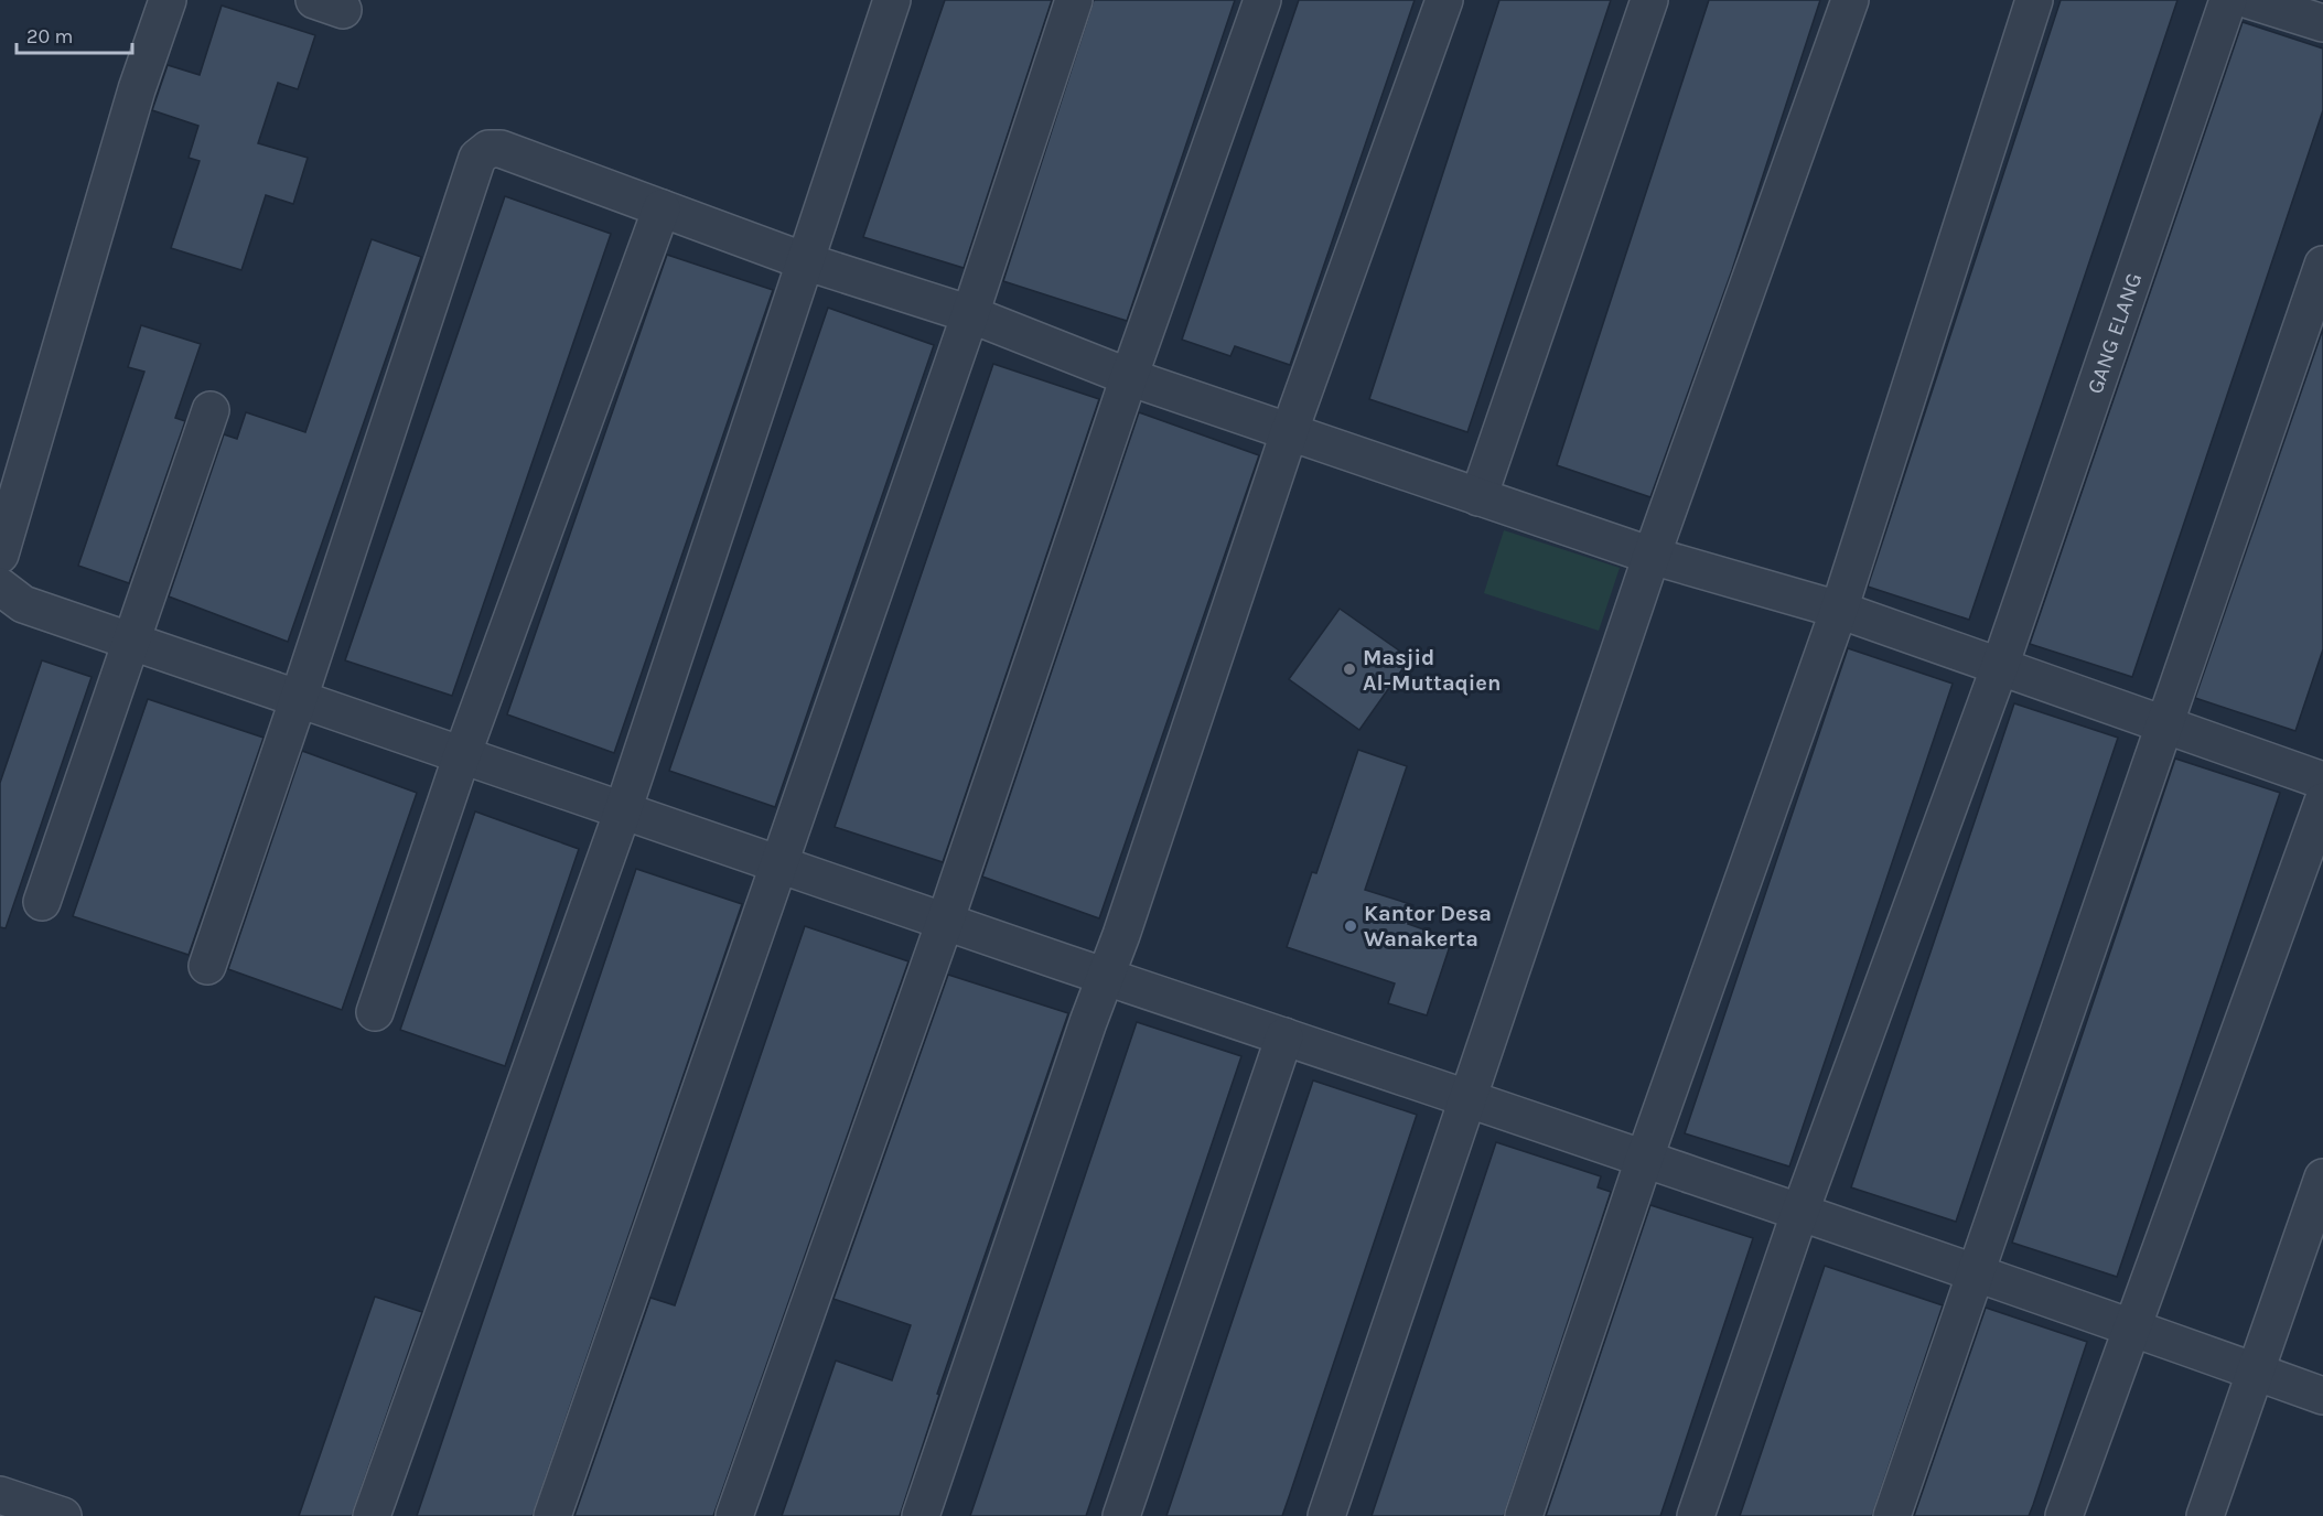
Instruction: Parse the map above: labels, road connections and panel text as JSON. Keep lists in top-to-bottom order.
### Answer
{
  "streets": {
    "street": ["GANG ELANG"]
  },
  "places": ["Masjid Al-Muttaqien", "Kantor Desa Wanakerta"],
  "scale_bar": "20 m"
}
